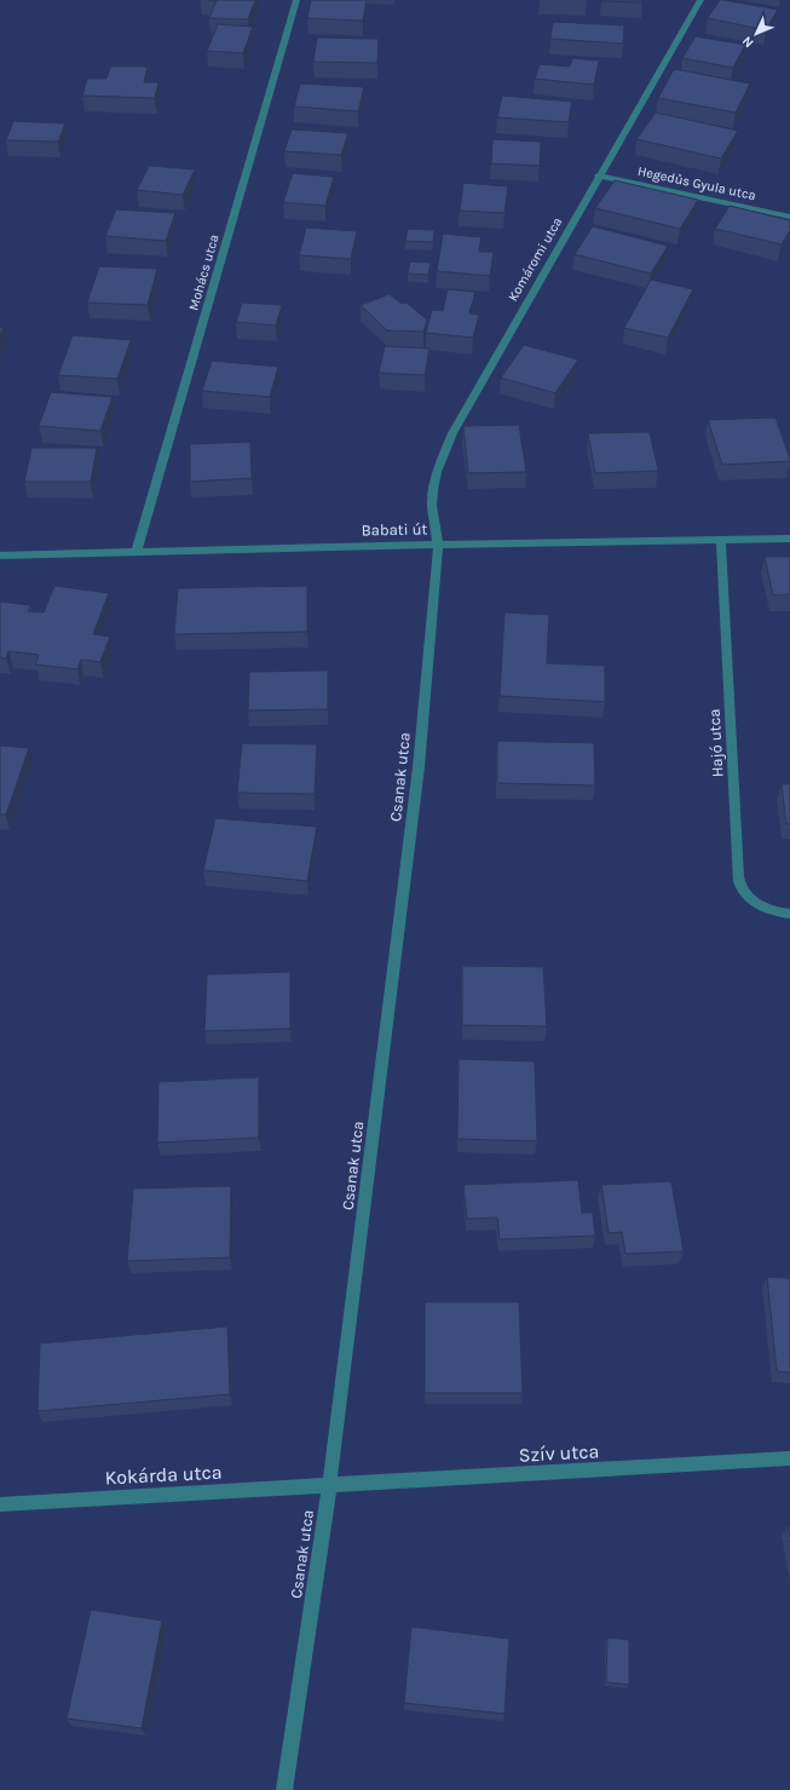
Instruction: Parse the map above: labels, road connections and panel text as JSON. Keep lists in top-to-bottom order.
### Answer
{
  "streets": {
    "street": [
      "Hegedűs Gyula utca",
      "Komáromi utca",
      "Mohács utca",
      "Babati út",
      "Hajó utca",
      "Csanak utca",
      "Szív utca",
      "Kokárda utca"
    ]
  },
  "crossings": [
    ["Hegedűs Gyula utca", "Komáromi utca"],
    ["Komáromi utca", "Babati út"],
    ["Komáromi utca", "Csanak utca"],
    ["Mohács utca", "Babati út"],
    ["Babati út", "Hajó utca"],
    ["Babati út", "Csanak utca"],
    ["Csanak utca", "Szív utca"],
    ["Csanak utca", "Kokárda utca"],
    ["Szív utca", "Kokárda utca"]
  ],
  "north": "bottom left"
}
